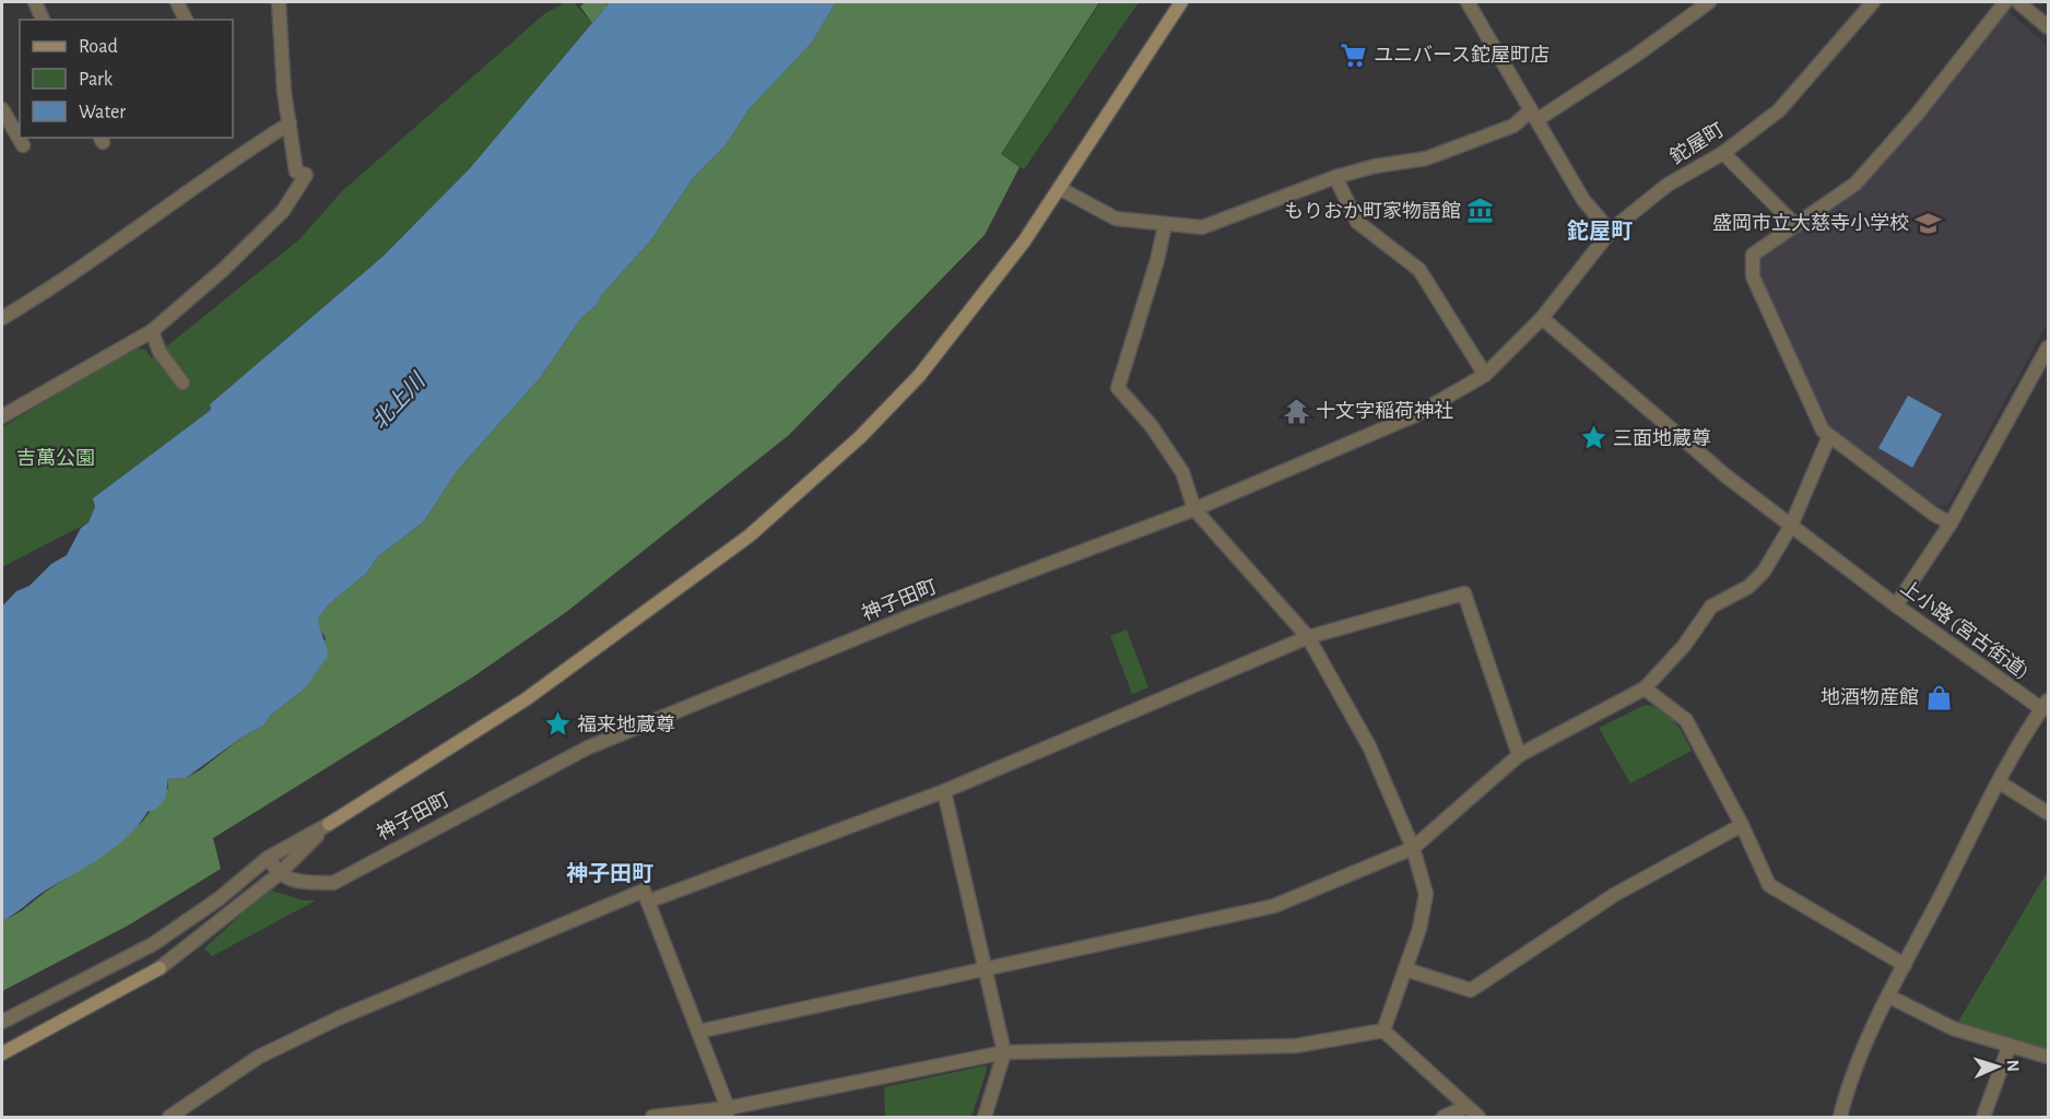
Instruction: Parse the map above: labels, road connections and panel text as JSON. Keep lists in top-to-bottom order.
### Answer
{
  "streets": {
    "street": ["鉈屋町", "神子田町", "上小路 (宮古街道)"]
  },
  "crossings": [
    ["鉈屋町", "神子田町"],
    ["鉈屋町", "上小路 (宮古街道)"],
    ["神子田町", "上小路 (宮古街道)"]
  ],
  "districts": ["鉈屋町", "神子田町"],
  "water": ["北上川"],
  "parks": ["吉萬公園"],
  "places": {
    "supermarket": ["ユニバース鉈屋町店"],
    "museum": ["もりおか町家物語館"],
    "school or university": ["盛岡市立大慈寺小学校"],
    "temple": ["十文字稲荷神社"],
    "place": ["三面地蔵尊", "福来地蔵尊"],
    "shop": ["地酒物産館"]
  },
  "legend": ["Road", "Park", "Water"],
  "north": "right"
}
